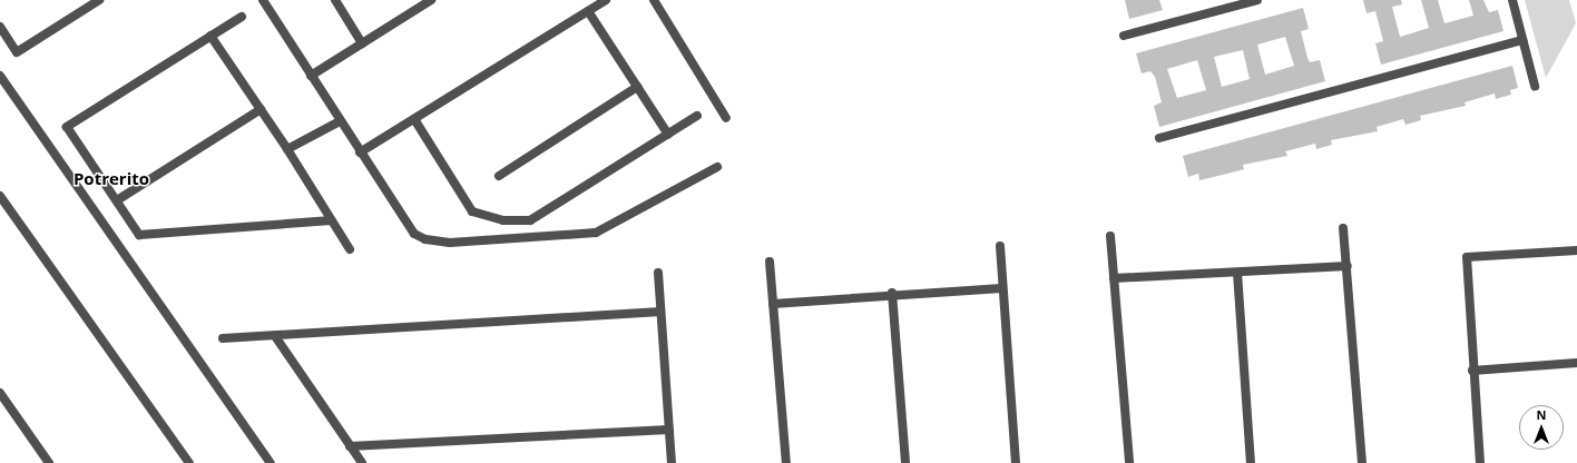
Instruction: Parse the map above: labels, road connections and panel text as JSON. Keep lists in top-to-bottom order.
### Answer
{
  "districts": ["Potrerito"],
  "north": "top"
}
